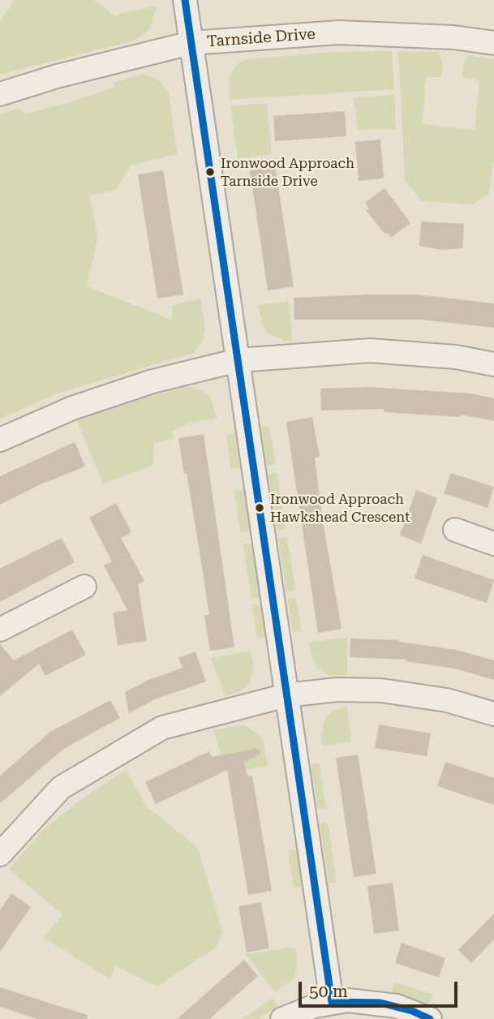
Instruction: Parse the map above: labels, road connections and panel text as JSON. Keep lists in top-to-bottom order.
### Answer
{
  "streets": {
    "street": ["Tarnside Drive"]
  },
  "places": ["Ironwood Approach Tarnside Drive", "Ironwood Approach Hawkshead Crescent"],
  "scale_bar": "50 m"
}
